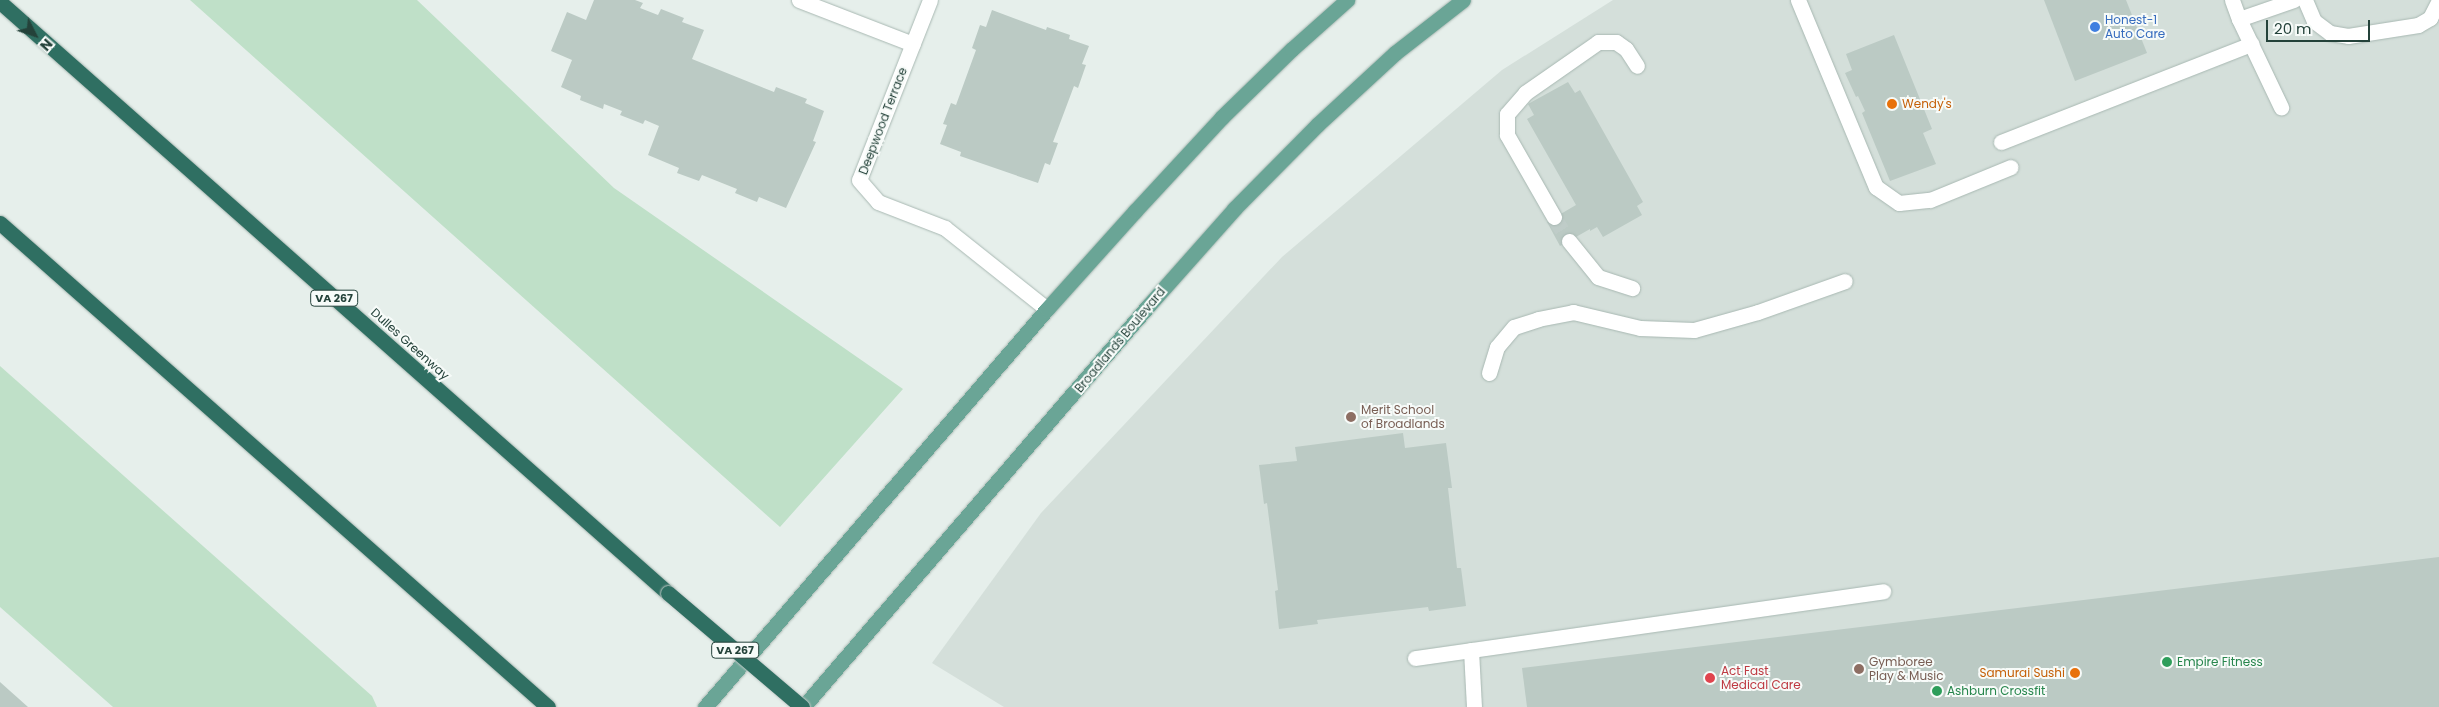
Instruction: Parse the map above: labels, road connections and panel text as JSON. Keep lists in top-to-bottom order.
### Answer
{
  "streets": {
    "highway": ["VA 267", "Dulles Greenway"],
    "main road": ["Broadlands Boulevard"],
    "street": ["Deepwood Terrace"]
  },
  "crossings": [
    ["Broadlands Boulevard", "Dulles Greenway"]
  ],
  "places": [
    "Honest-1 Auto Care",
    "Wendy's",
    "Merit School of Broadlands",
    "Empire Fitness",
    "Gymboree Play & Music",
    "Samurai Sushi",
    "Act Fast Medical Care",
    "Ashburn Crossfit"
  ],
  "scale_bar": "20 m",
  "north": "bottom right"
}
